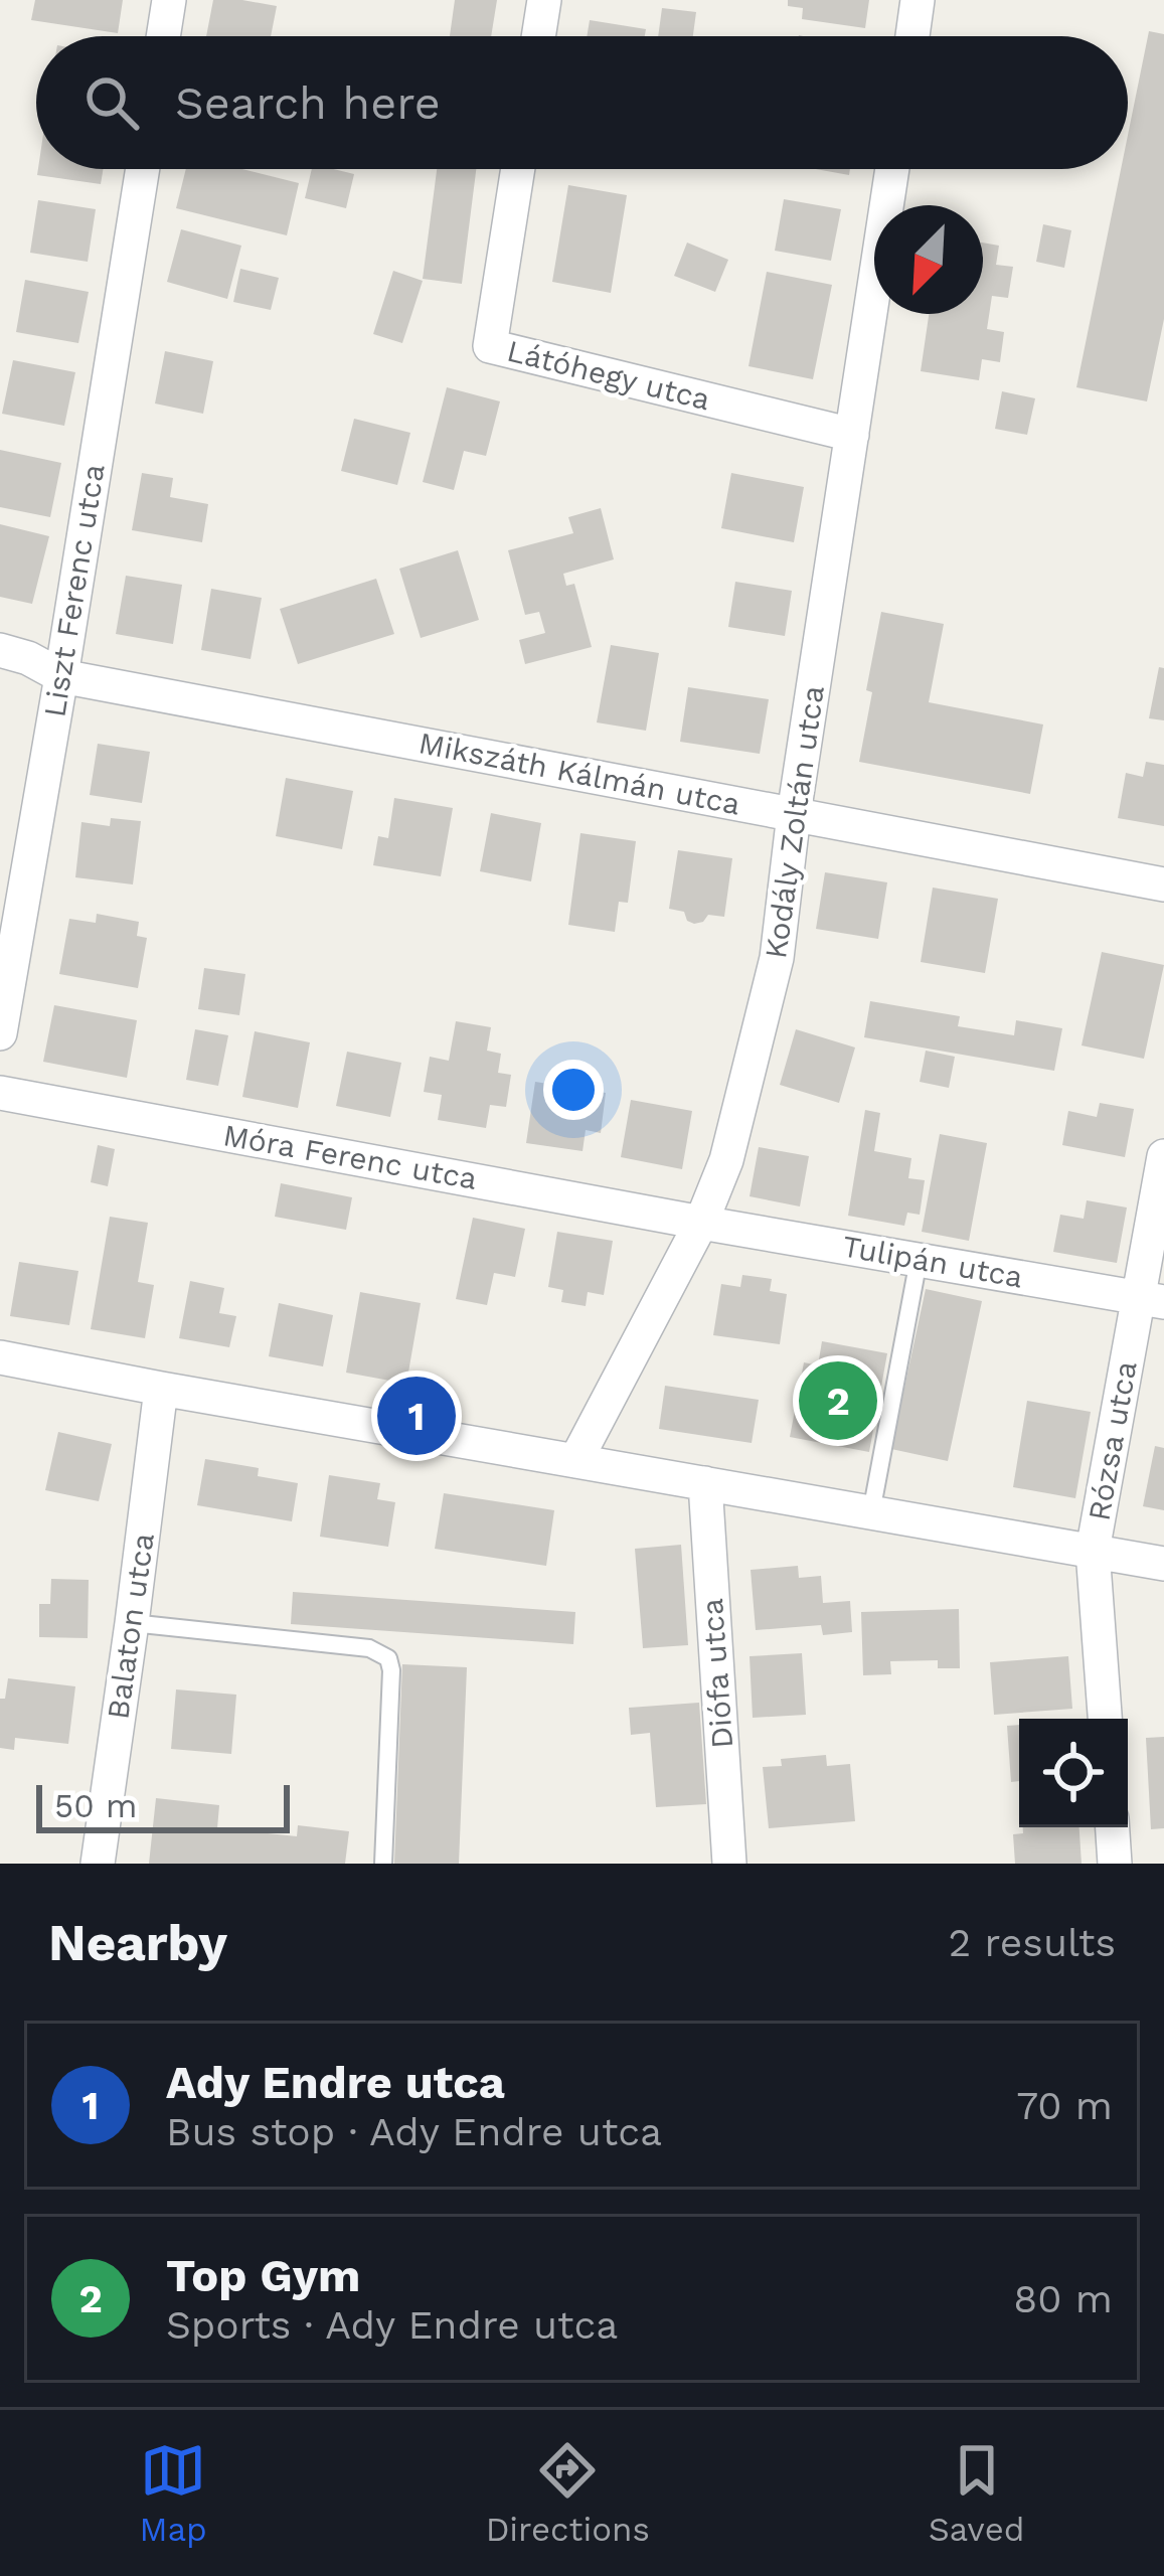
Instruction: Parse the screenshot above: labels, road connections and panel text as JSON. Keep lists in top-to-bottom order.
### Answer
{
  "streets": {
    "street": [
      "Látóhegy utca",
      "Liszt Ferenc utca",
      "Mikszáth Kálmán utca",
      "Kodály Zoltán utca",
      "Móra Ferenc utca",
      "Tulipán utca",
      "Rózsa utca",
      "Balaton utca",
      "Diófa utca"
    ]
  },
  "crossings": [
    ["Látóhegy utca", "Kodály Zoltán utca"],
    ["Liszt Ferenc utca", "Mikszáth Kálmán utca"],
    ["Mikszáth Kálmán utca", "Kodály Zoltán utca"],
    ["Kodály Zoltán utca", "Móra Ferenc utca"],
    ["Kodály Zoltán utca", "Tulipán utca"],
    ["Móra Ferenc utca", "Tulipán utca"],
    ["Tulipán utca", "Rózsa utca"]
  ],
  "scale_bar": "50 m",
  "north": "bottom left",
  "page": {
    "search": "Search here",
    "pins": ["2", "1"],
    "scale": "50 m",
    "heading": ["Nearby", "2 results"],
    "list": [
      {
        "mark": "1",
        "name": "Ady Endre utca",
        "note": "Bus stop · Ady Endre utca",
        "value": "70 m"
      },
      {
        "mark": "2",
        "name": "Top Gym",
        "note": "Sports · Ady Endre utca",
        "value": "80 m"
      }
    ],
    "nav": ["Map", "Directions", "Saved"]
  }
}
